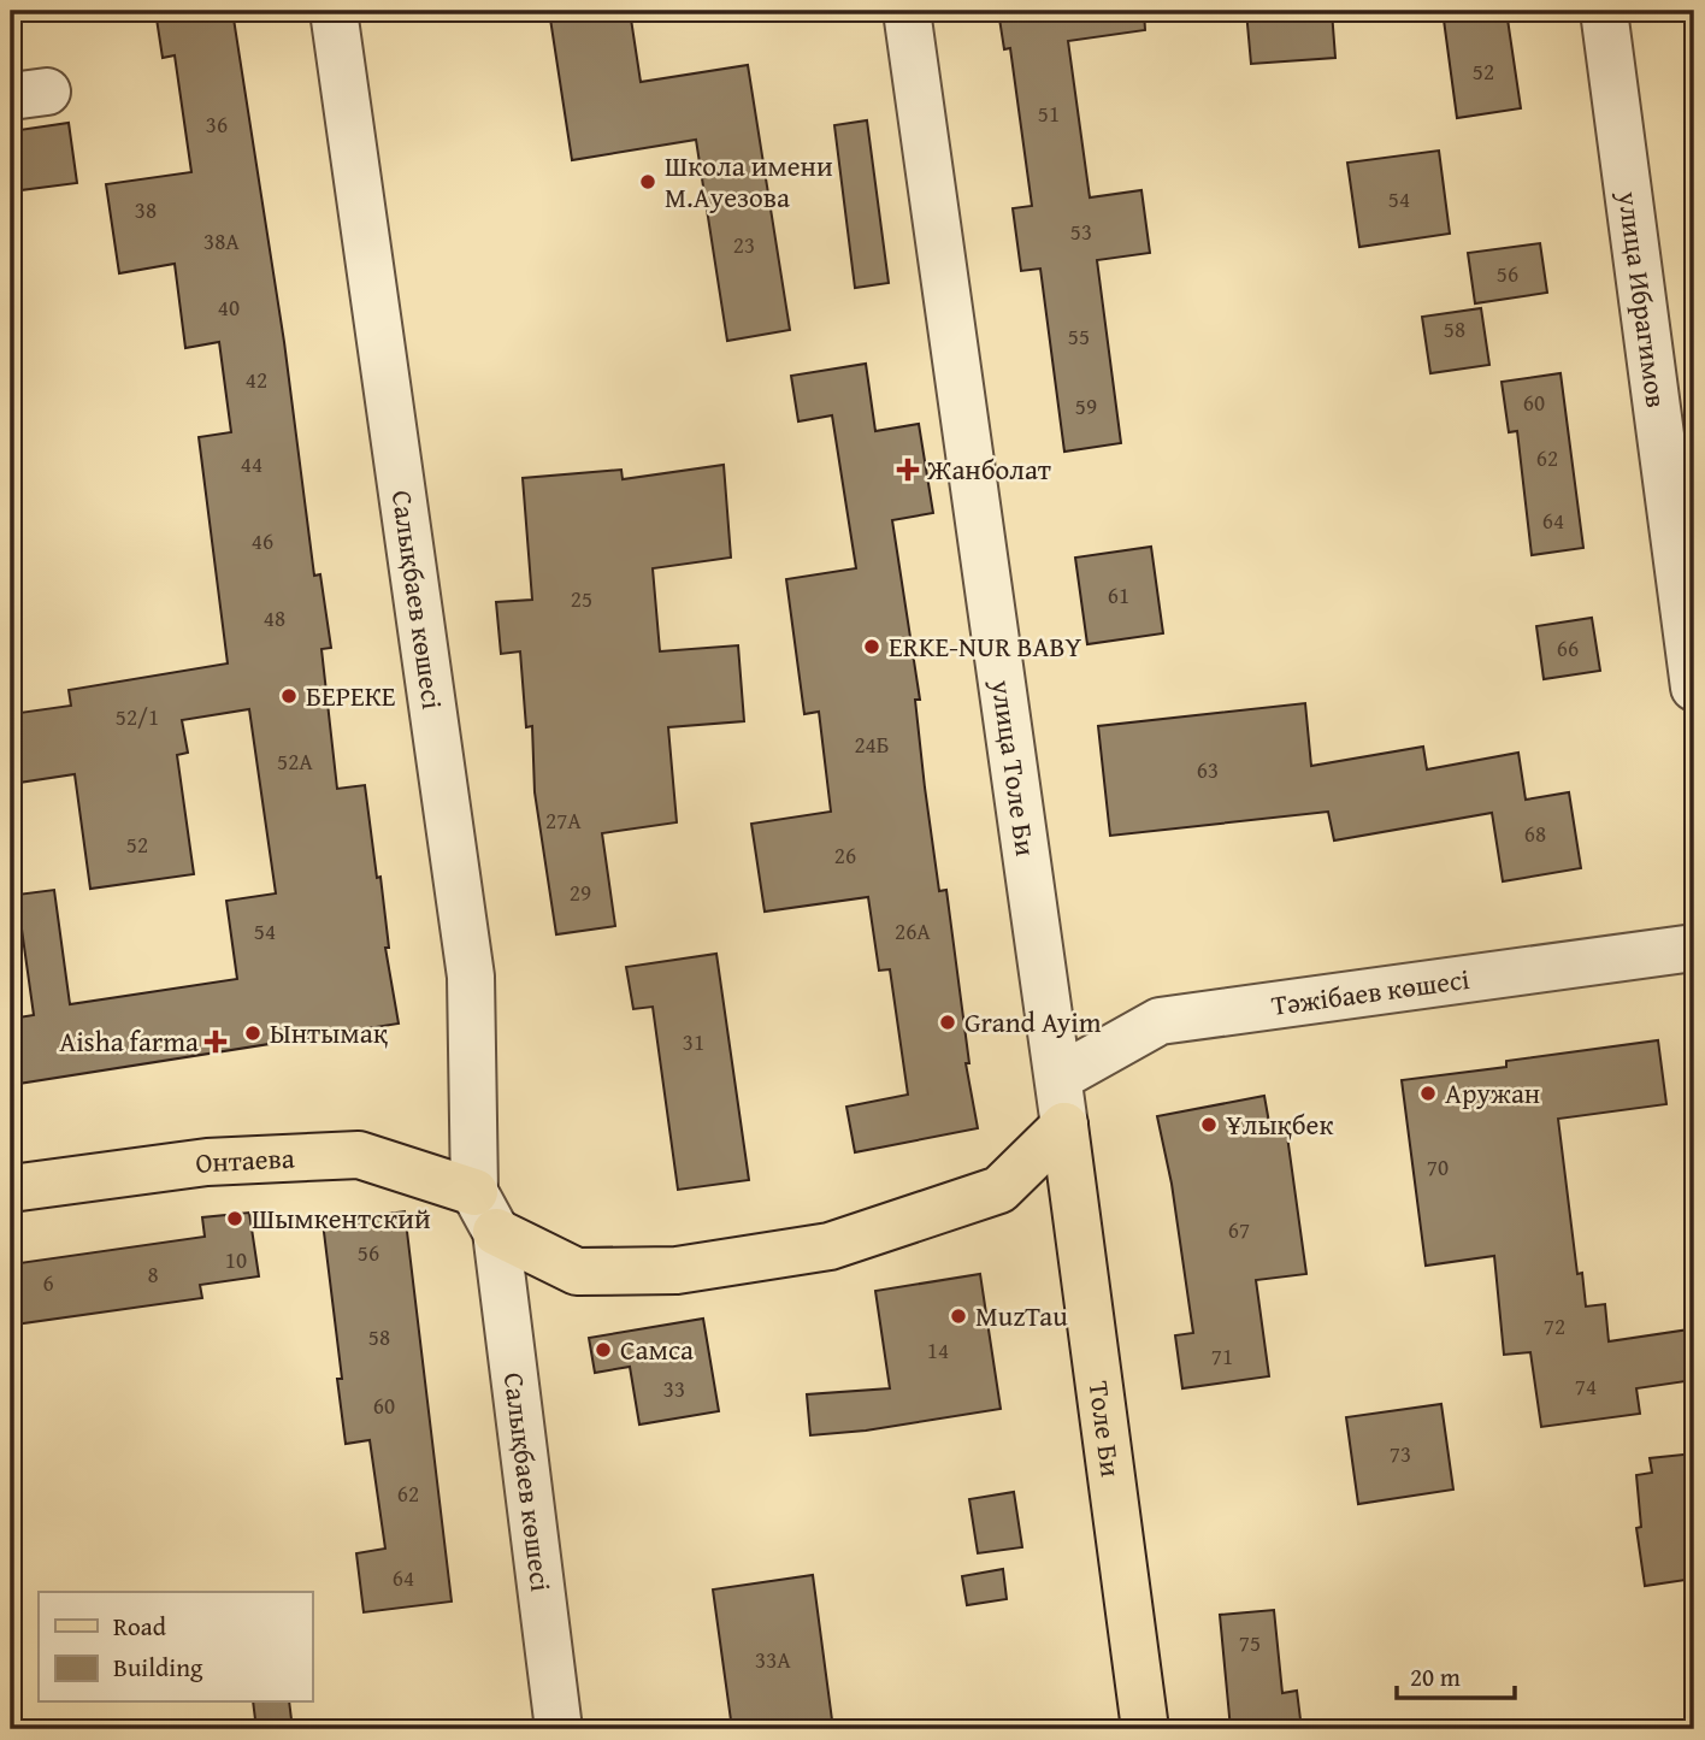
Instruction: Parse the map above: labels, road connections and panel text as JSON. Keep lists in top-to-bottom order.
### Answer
{
  "streets": {
    "main road": ["Онтаева", "Толе Би"],
    "street": [
      "улица Ибрагимов",
      "Салықбаев көшесі",
      "улица Толе Би",
      "Тәжібаев көшесі"
    ]
  },
  "crossings": [
    ["Салықбаев көшесі", "Онтаева"],
    ["улица Толе Би", "Тәжібаев көшесі"],
    ["улица Толе Би", "Толе Би"]
  ],
  "places": {
    "other": [
      "Школа имени М.Ауезова",
      "ERKE-NUR BABY",
      "БЕРЕКЕ",
      "Grand Ayim",
      "Ынтымақ",
      "Аружан",
      "Ұлықбек",
      "Шымкентский",
      "MuzTau",
      "Самса"
    ],
    "health": ["Жанболат", "Aisha farma"]
  },
  "house_numbers": [
    "52",
    "51",
    "36",
    "54",
    "38",
    "53",
    "38А",
    "23",
    "56",
    "40",
    "58",
    "55",
    "42",
    "60",
    "59",
    "62",
    "44",
    "64",
    "46",
    "61",
    "25",
    "48",
    "66",
    "52/1",
    "24Б",
    "52А",
    "63",
    "27А",
    "68",
    "52",
    "26",
    "29",
    "54",
    "26А",
    "31",
    "70",
    "67",
    "56",
    "10",
    "8",
    "6",
    "72",
    "58",
    "14",
    "71",
    "74",
    "33",
    "60",
    "73",
    "62",
    "64",
    "75",
    "33А"
  ],
  "legend": ["Road", "Building"],
  "scale_bar": "20 m"
}
